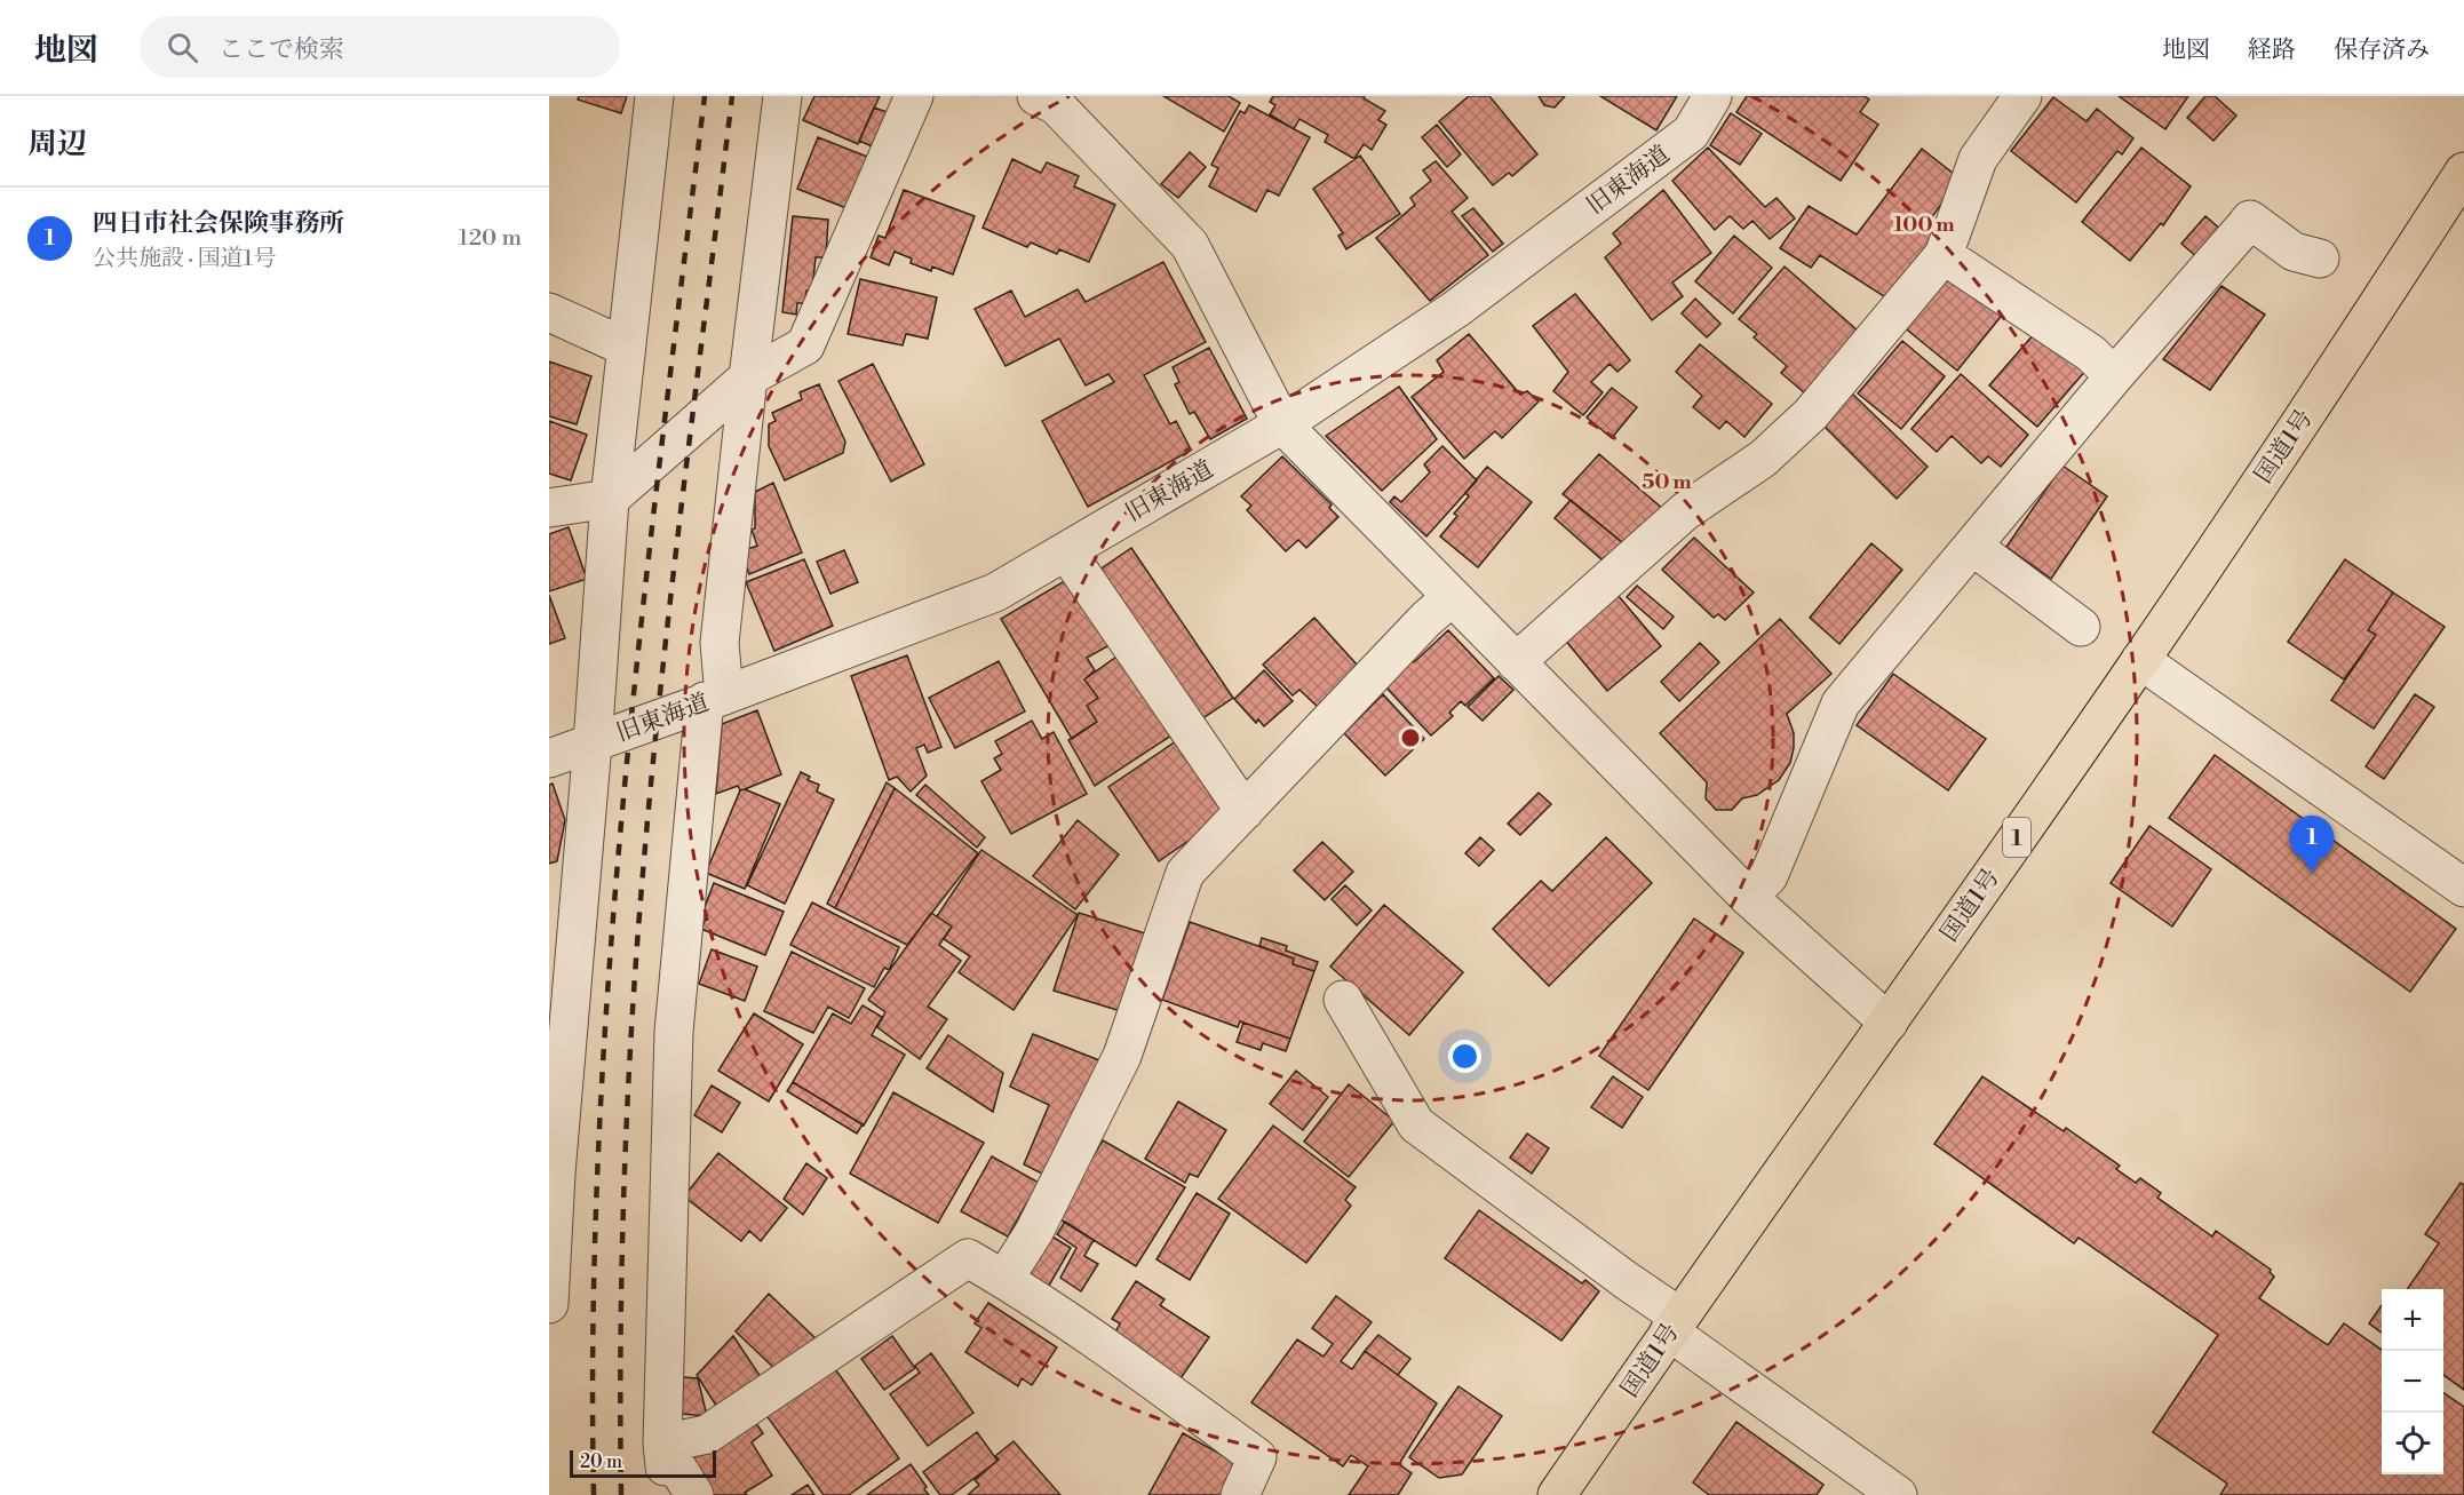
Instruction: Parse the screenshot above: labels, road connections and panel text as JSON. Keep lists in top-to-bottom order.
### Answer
{
  "streets": {
    "highway": ["国道1号", "1"],
    "street": ["旧東海道"]
  },
  "scale_bar": "20 m",
  "page": {
    "header": "地図",
    "search": "ここで検索",
    "nav": ["地図", "経路", "保存済み"],
    "heading": "周辺",
    "list": [
      {
        "mark": "1",
        "name": "四日市社会保険事務所",
        "note": "公共施設 · 国道1号",
        "value": "120 m"
      }
    ],
    "pins": "1",
    "map_buttons": ["+", "−"],
    "scale": "20 m"
  },
  "rings": ["100 m", "50 m"]
}
